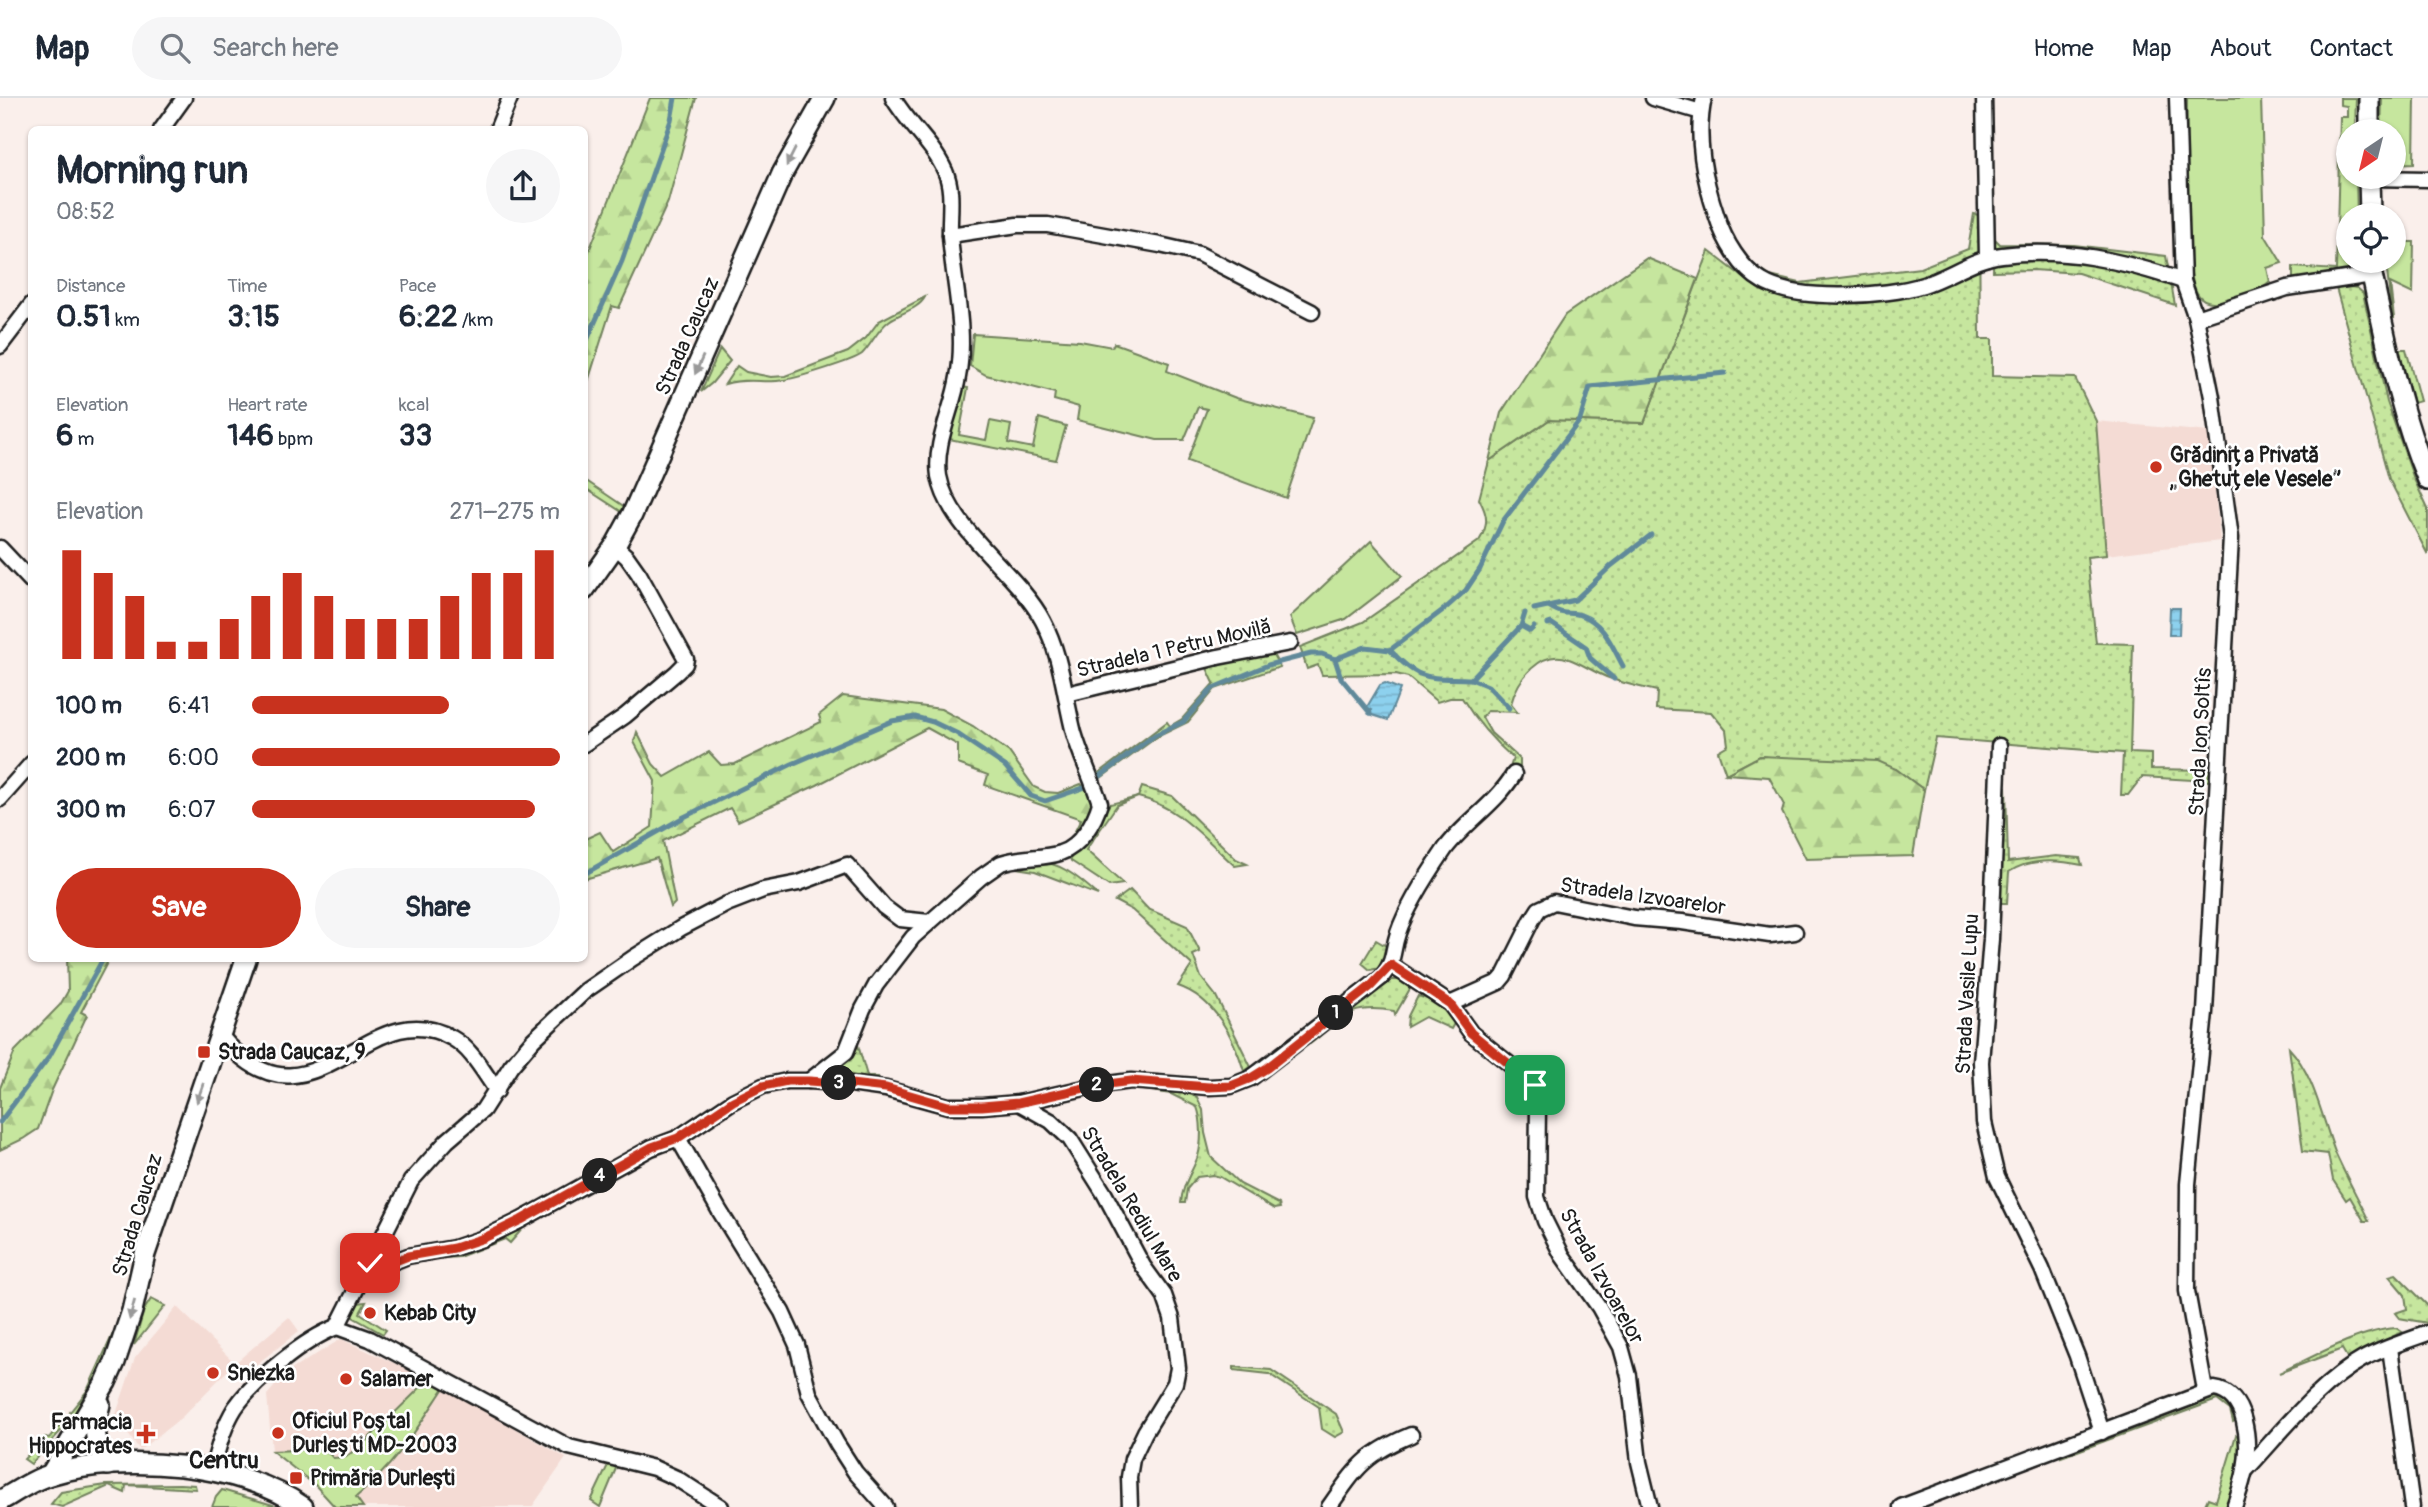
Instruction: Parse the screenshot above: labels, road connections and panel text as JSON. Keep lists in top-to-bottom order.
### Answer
{
  "streets": {
    "street": [
      "Strada Caucaz",
      "Stradela 1 Petru Movilă",
      "Strada Ion Soltîs",
      "Stradela Izvoarelor",
      "Strada Vasile Lupu",
      "Stradela Rediul Mare",
      "Strada Izvoarelor"
    ]
  },
  "crossings": [
    ["Stradela Izvoarelor", "Strada Izvoarelor"]
  ],
  "one_way": ["Strada Caucaz"],
  "districts": ["Centru"],
  "places": {
    "other": [
      "Grădinița Privată „Ghetuțele Vesele”",
      "Kebab City",
      "Sniezka",
      "Salamer",
      "Oficiul Poștal Durlești MD-2003"
    ],
    "transit": ["Strada Caucaz, 9", "Primăria Durleşti"],
    "health": ["Farmacia Hippocrates"]
  },
  "north": "bottom left",
  "page": {
    "header": "Map",
    "search": "Search here",
    "nav": [
      "Home",
      "Map",
      "About",
      "Contact"
    ],
    "heading": ["Morning run", "08:52"],
    "stats": [
      ["Distance", "0.51 km"],
      ["Time", "3:15"],
      ["Pace", "6:22 /km"],
      ["Elevation", "6 m"],
      ["Heart rate", "146 bpm"],
      ["kcal", "33"]
    ],
    "chart": ["Elevation", "271–275 m"],
    "list": [
      {
        "name": "100 m",
        "note": "6:41"
      },
      {
        "name": "200 m",
        "note": "6:00"
      },
      {
        "name": "300 m",
        "note": "6:07"
      }
    ],
    "buttons": ["Save", "Share"],
    "pins": [
      "1",
      "3",
      "2",
      "4"
    ]
  }
}
